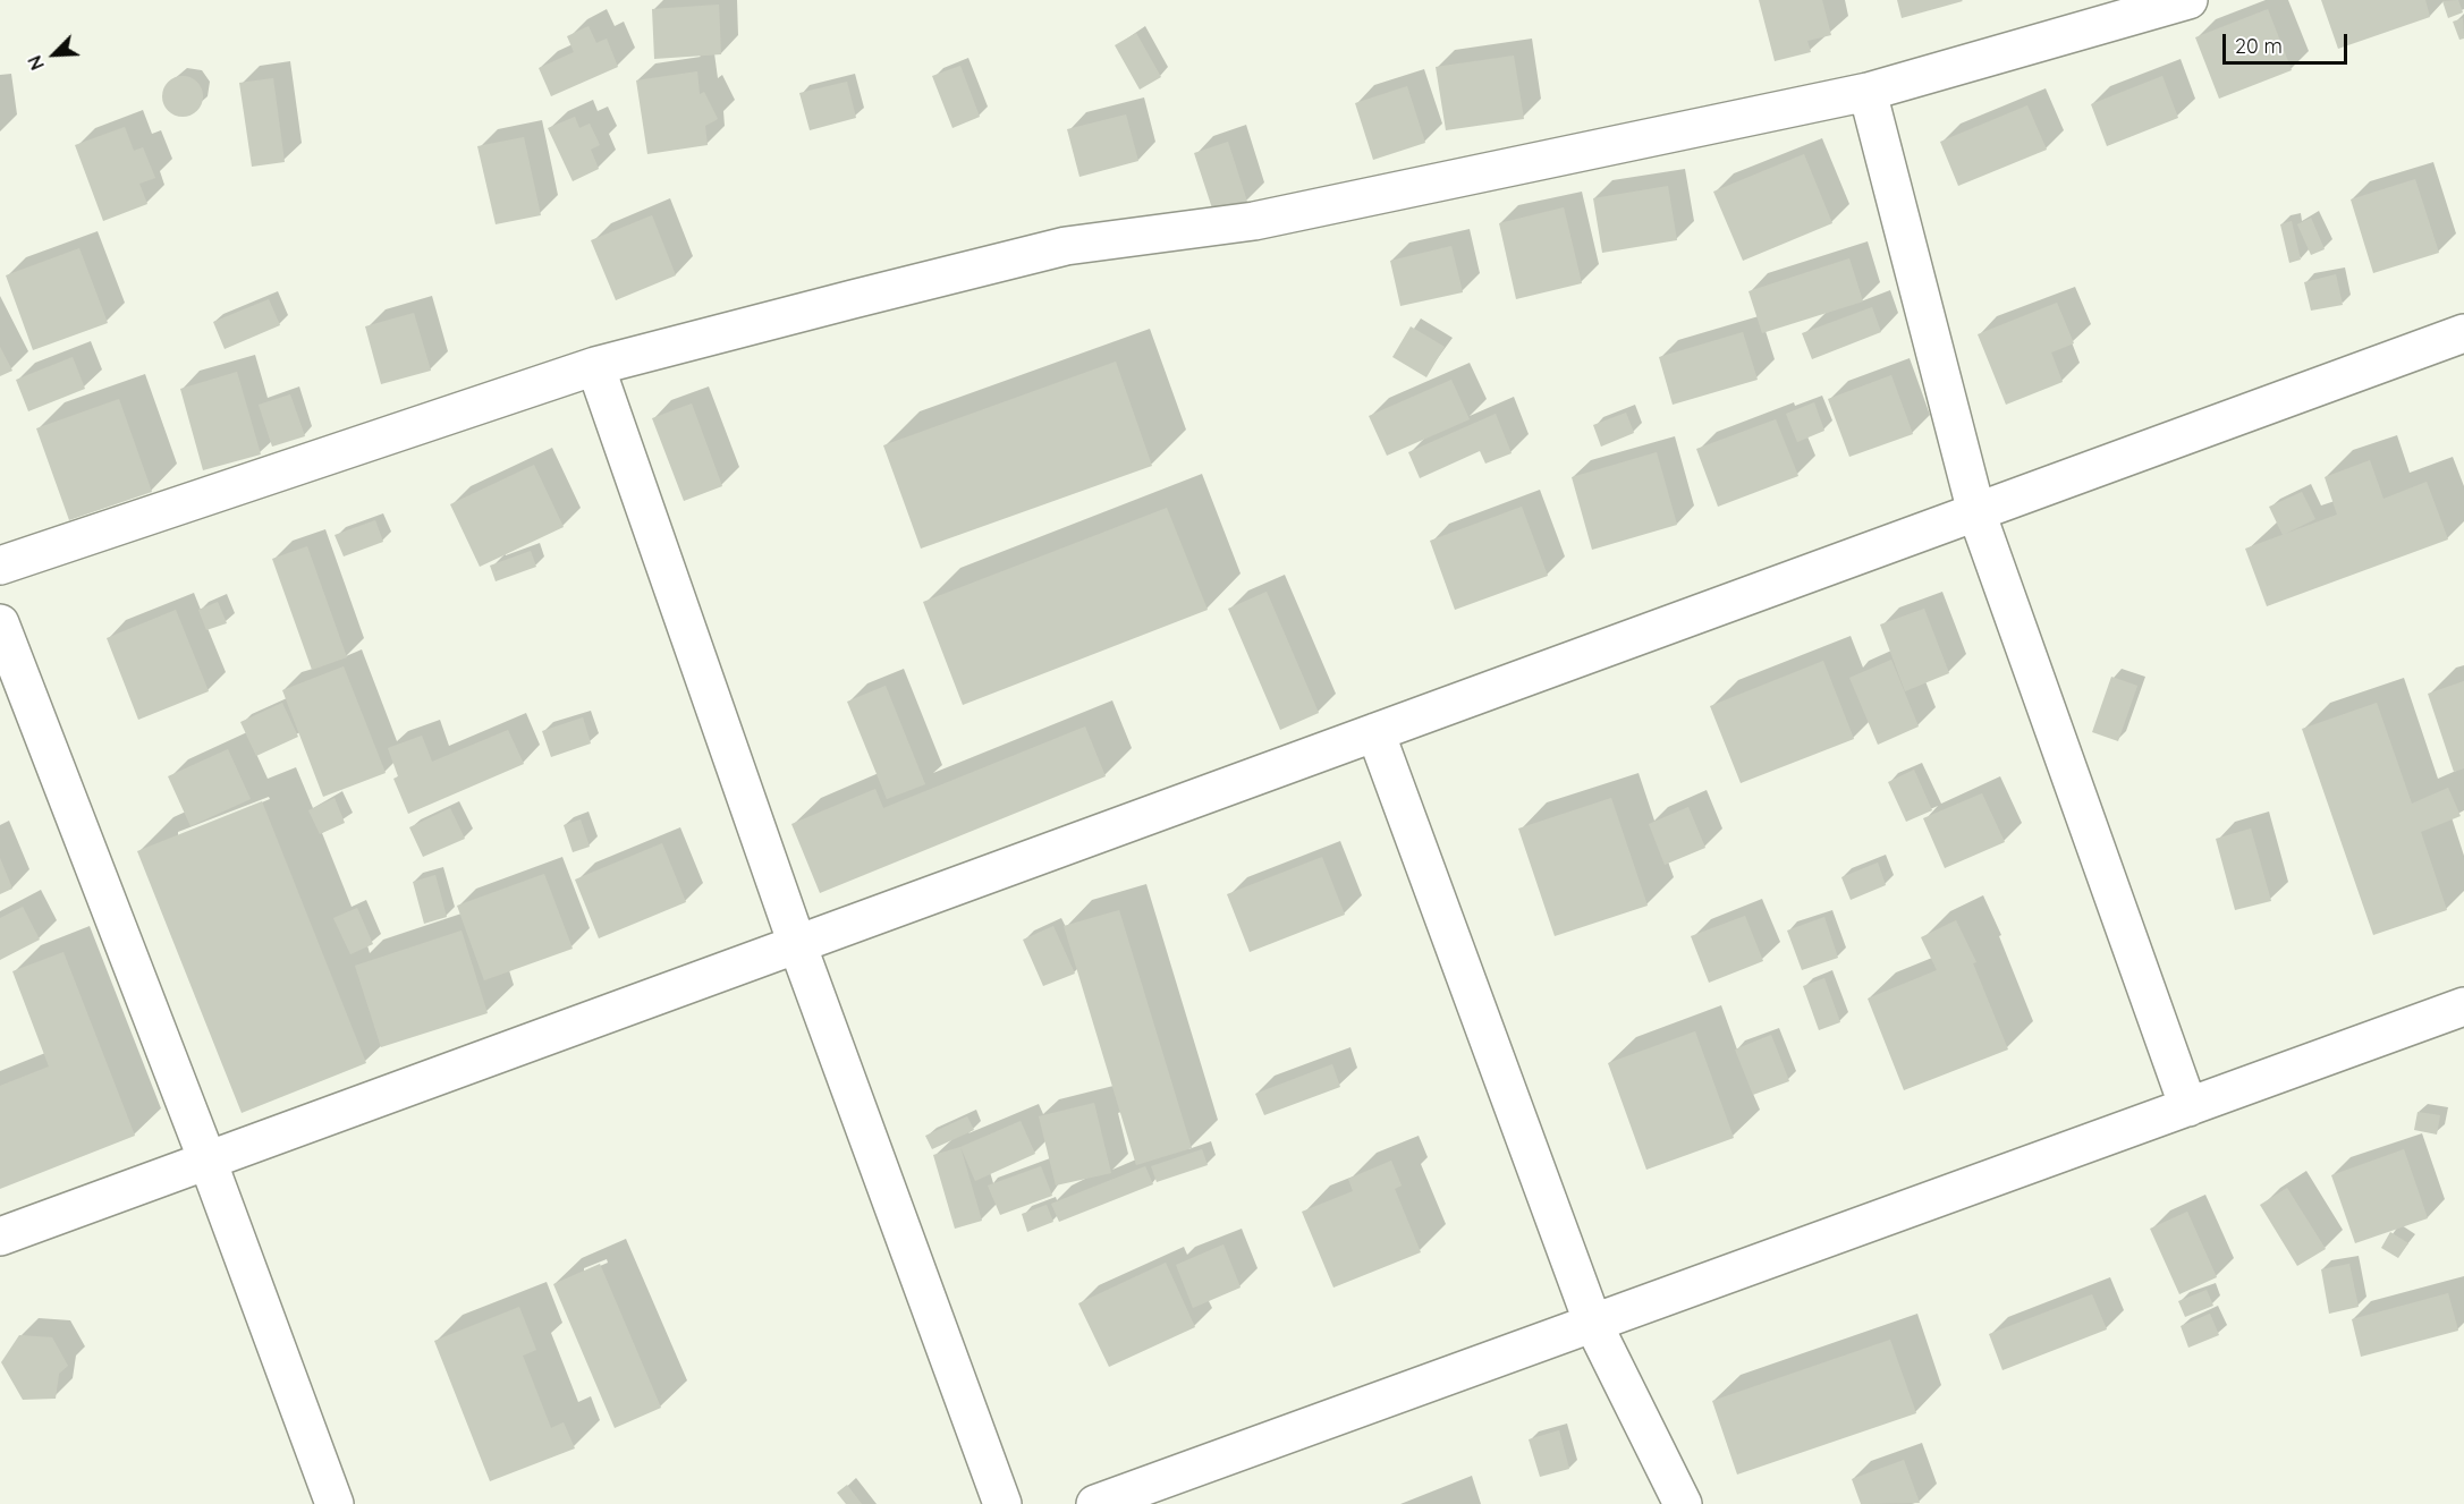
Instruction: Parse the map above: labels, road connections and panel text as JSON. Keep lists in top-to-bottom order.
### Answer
{
  "scale_bar": "20 m",
  "north": "bottom left"
}
